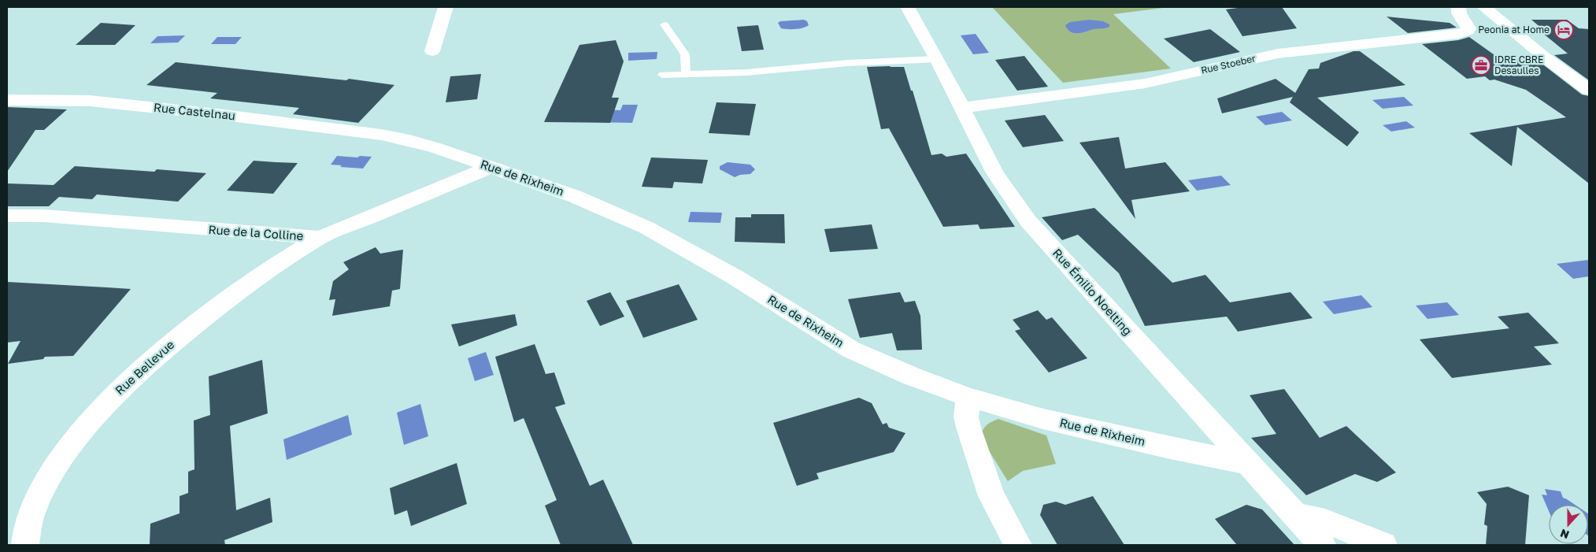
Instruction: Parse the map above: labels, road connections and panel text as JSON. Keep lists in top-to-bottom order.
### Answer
{
  "streets": {
    "street": [
      "Rue Stoeber",
      "Rue Castelnau",
      "Rue de Rixheim",
      "Rue de la Colline",
      "Rue Émilio Noelting",
      "Rue Bellevue"
    ]
  },
  "crossings": [
    ["Rue Stoeber", "Rue Émilio Noelting"],
    ["Rue Castelnau", "Rue de Rixheim"],
    ["Rue de Rixheim", "Rue de la Colline"],
    ["Rue de Rixheim", "Rue Émilio Noelting"],
    ["Rue de la Colline", "Rue Bellevue"]
  ],
  "places": {
    "hotel": ["Peonia at Home"],
    "office": ["IDRE CBRE Desaulles"]
  },
  "north": "bottom"
}
